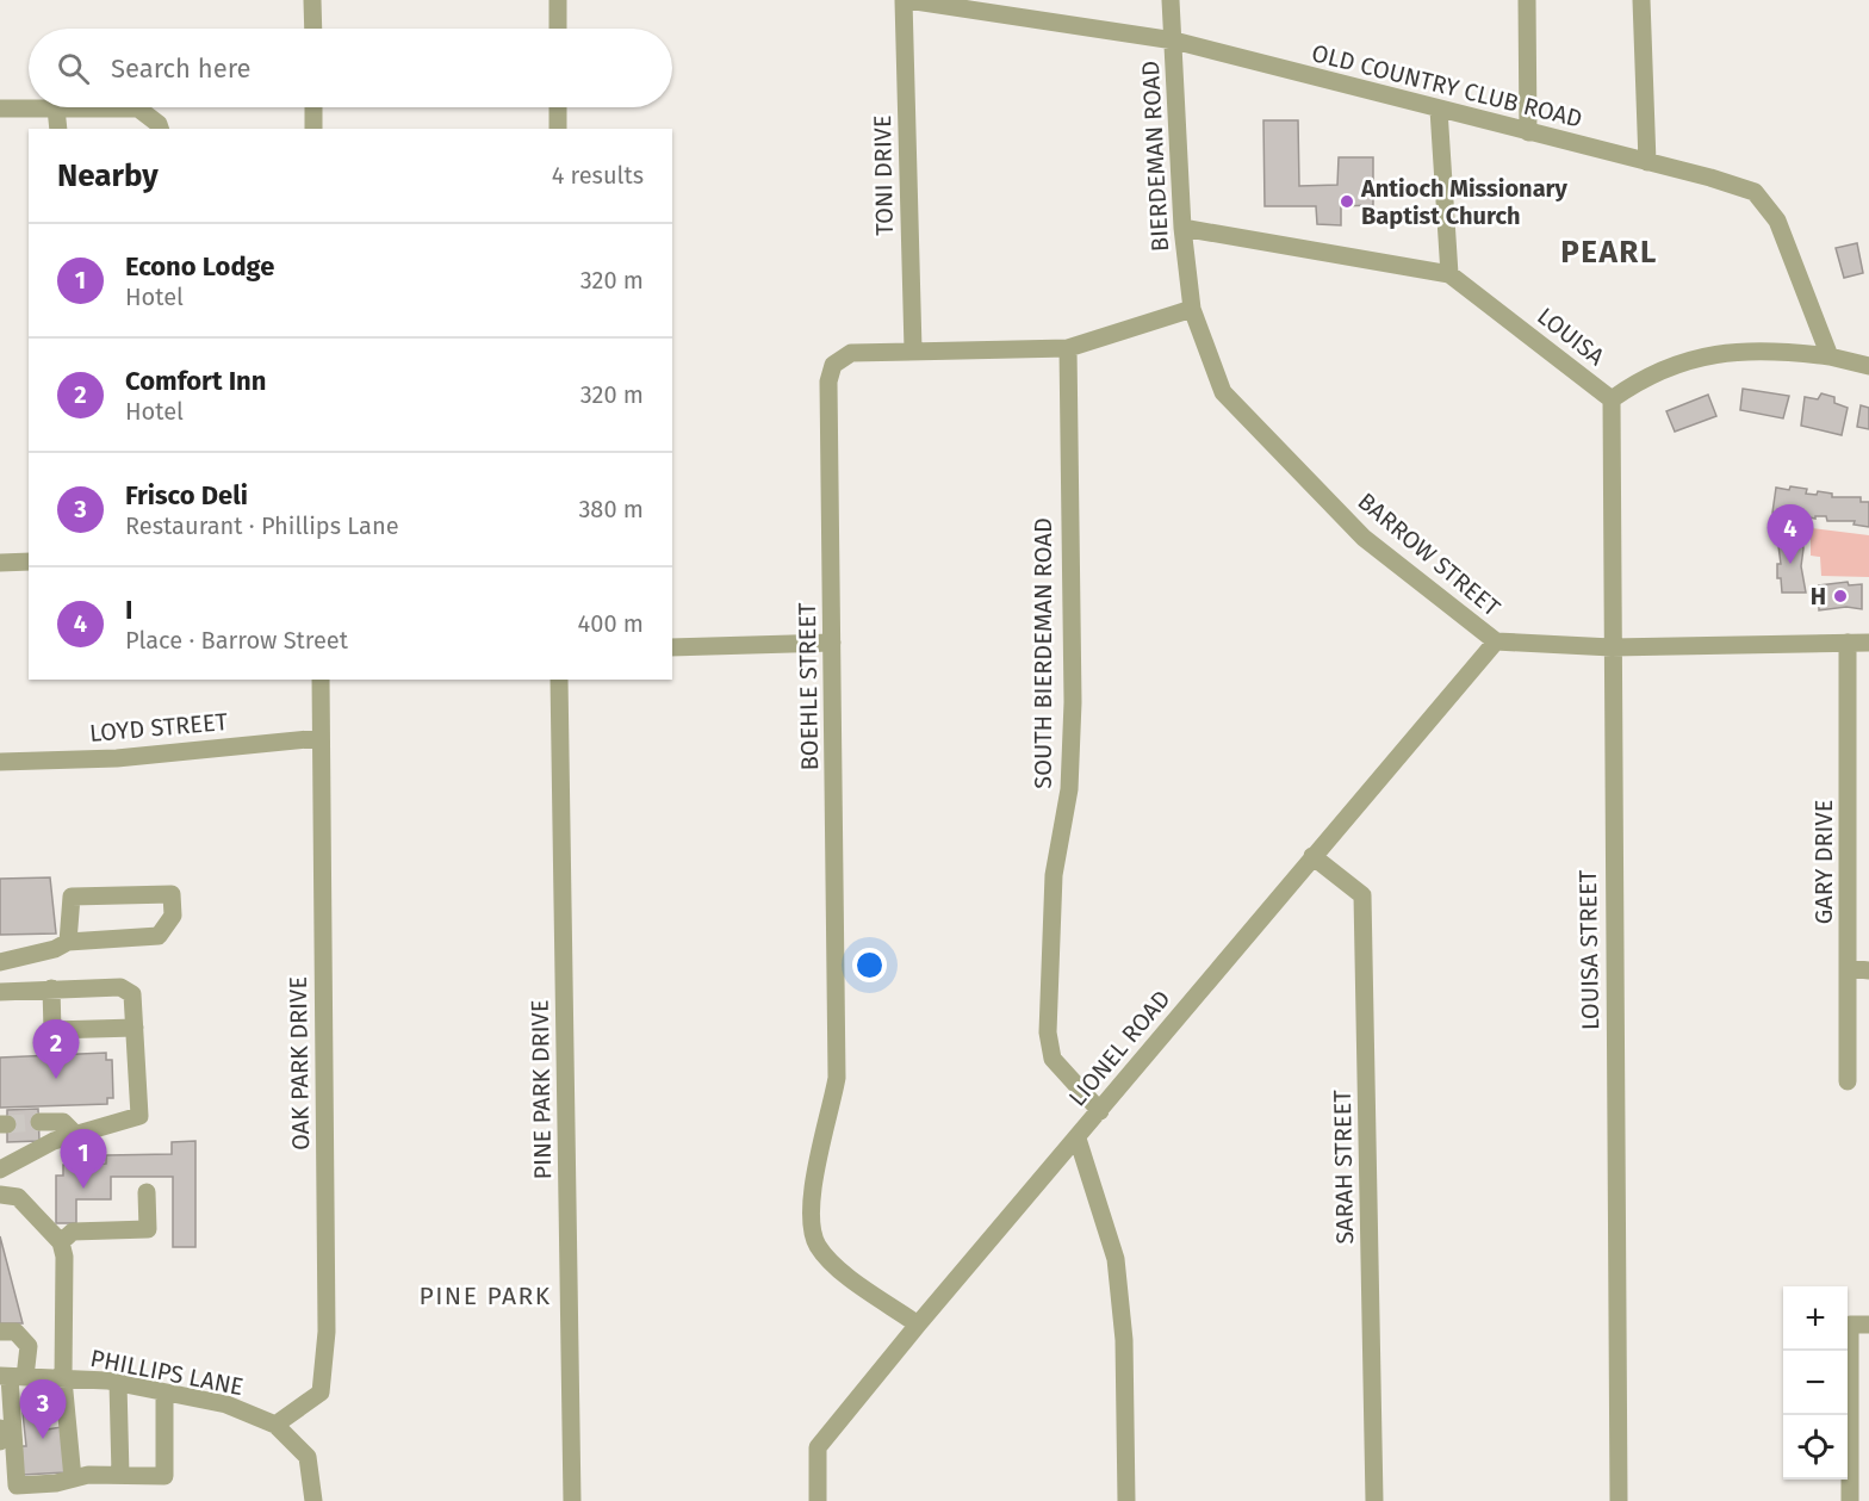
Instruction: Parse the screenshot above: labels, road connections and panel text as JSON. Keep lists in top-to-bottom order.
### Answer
{
  "streets": {
    "street": [
      "OLD COUNTRY CLUB ROAD",
      "BIERDEMAN ROAD",
      "TONI DRIVE",
      "LOUISA",
      "BARROW STREET",
      "SOUTH BIERDEMAN ROAD",
      "BOEHLE STREET",
      "LOYD STREET",
      "GARY DRIVE",
      "LOUISA STREET",
      "LIONEL ROAD",
      "OAK PARK DRIVE",
      "PINE PARK DRIVE",
      "SARAH STREET",
      "PHILLIPS LANE"
    ]
  },
  "crossings": [
    ["OLD COUNTRY CLUB ROAD", "BIERDEMAN ROAD"],
    ["OLD COUNTRY CLUB ROAD", "TONI DRIVE"],
    ["OLD COUNTRY CLUB ROAD", "LOUISA"],
    ["BIERDEMAN ROAD", "BARROW STREET"],
    ["BIERDEMAN ROAD", "BOEHLE STREET"],
    ["TONI DRIVE", "BOEHLE STREET"],
    ["LOUISA", "LOUISA STREET"],
    ["BARROW STREET", "BOEHLE STREET"],
    ["BARROW STREET", "GARY DRIVE"],
    ["BARROW STREET", "LOUISA STREET"],
    ["BARROW STREET", "LIONEL ROAD"],
    ["SOUTH BIERDEMAN ROAD", "BOEHLE STREET"],
    ["SOUTH BIERDEMAN ROAD", "LIONEL ROAD"],
    ["BOEHLE STREET", "LIONEL ROAD"],
    ["LOYD STREET", "OAK PARK DRIVE"],
    ["LIONEL ROAD", "SARAH STREET"],
    ["OAK PARK DRIVE", "PHILLIPS LANE"]
  ],
  "districts": ["PEARL", "PINE PARK"],
  "places": ["Antioch Missionary Baptist Church", "H"],
  "page": {
    "search": "Search here",
    "heading": ["Nearby", "4 results"],
    "list": [
      {
        "mark": "1",
        "name": "Econo Lodge",
        "note": "Hotel",
        "value": "320 m"
      },
      {
        "mark": "2",
        "name": "Comfort Inn",
        "note": "Hotel",
        "value": "320 m"
      },
      {
        "mark": "3",
        "name": "Frisco Deli",
        "note": "Restaurant · Phillips Lane",
        "value": "380 m"
      },
      {
        "mark": "4",
        "name": "I",
        "note": "Place · Barrow Street",
        "value": "400 m"
      }
    ],
    "pins": [
      "4",
      "2",
      "1",
      "3"
    ],
    "map_buttons": ["+", "−"]
  }
}
